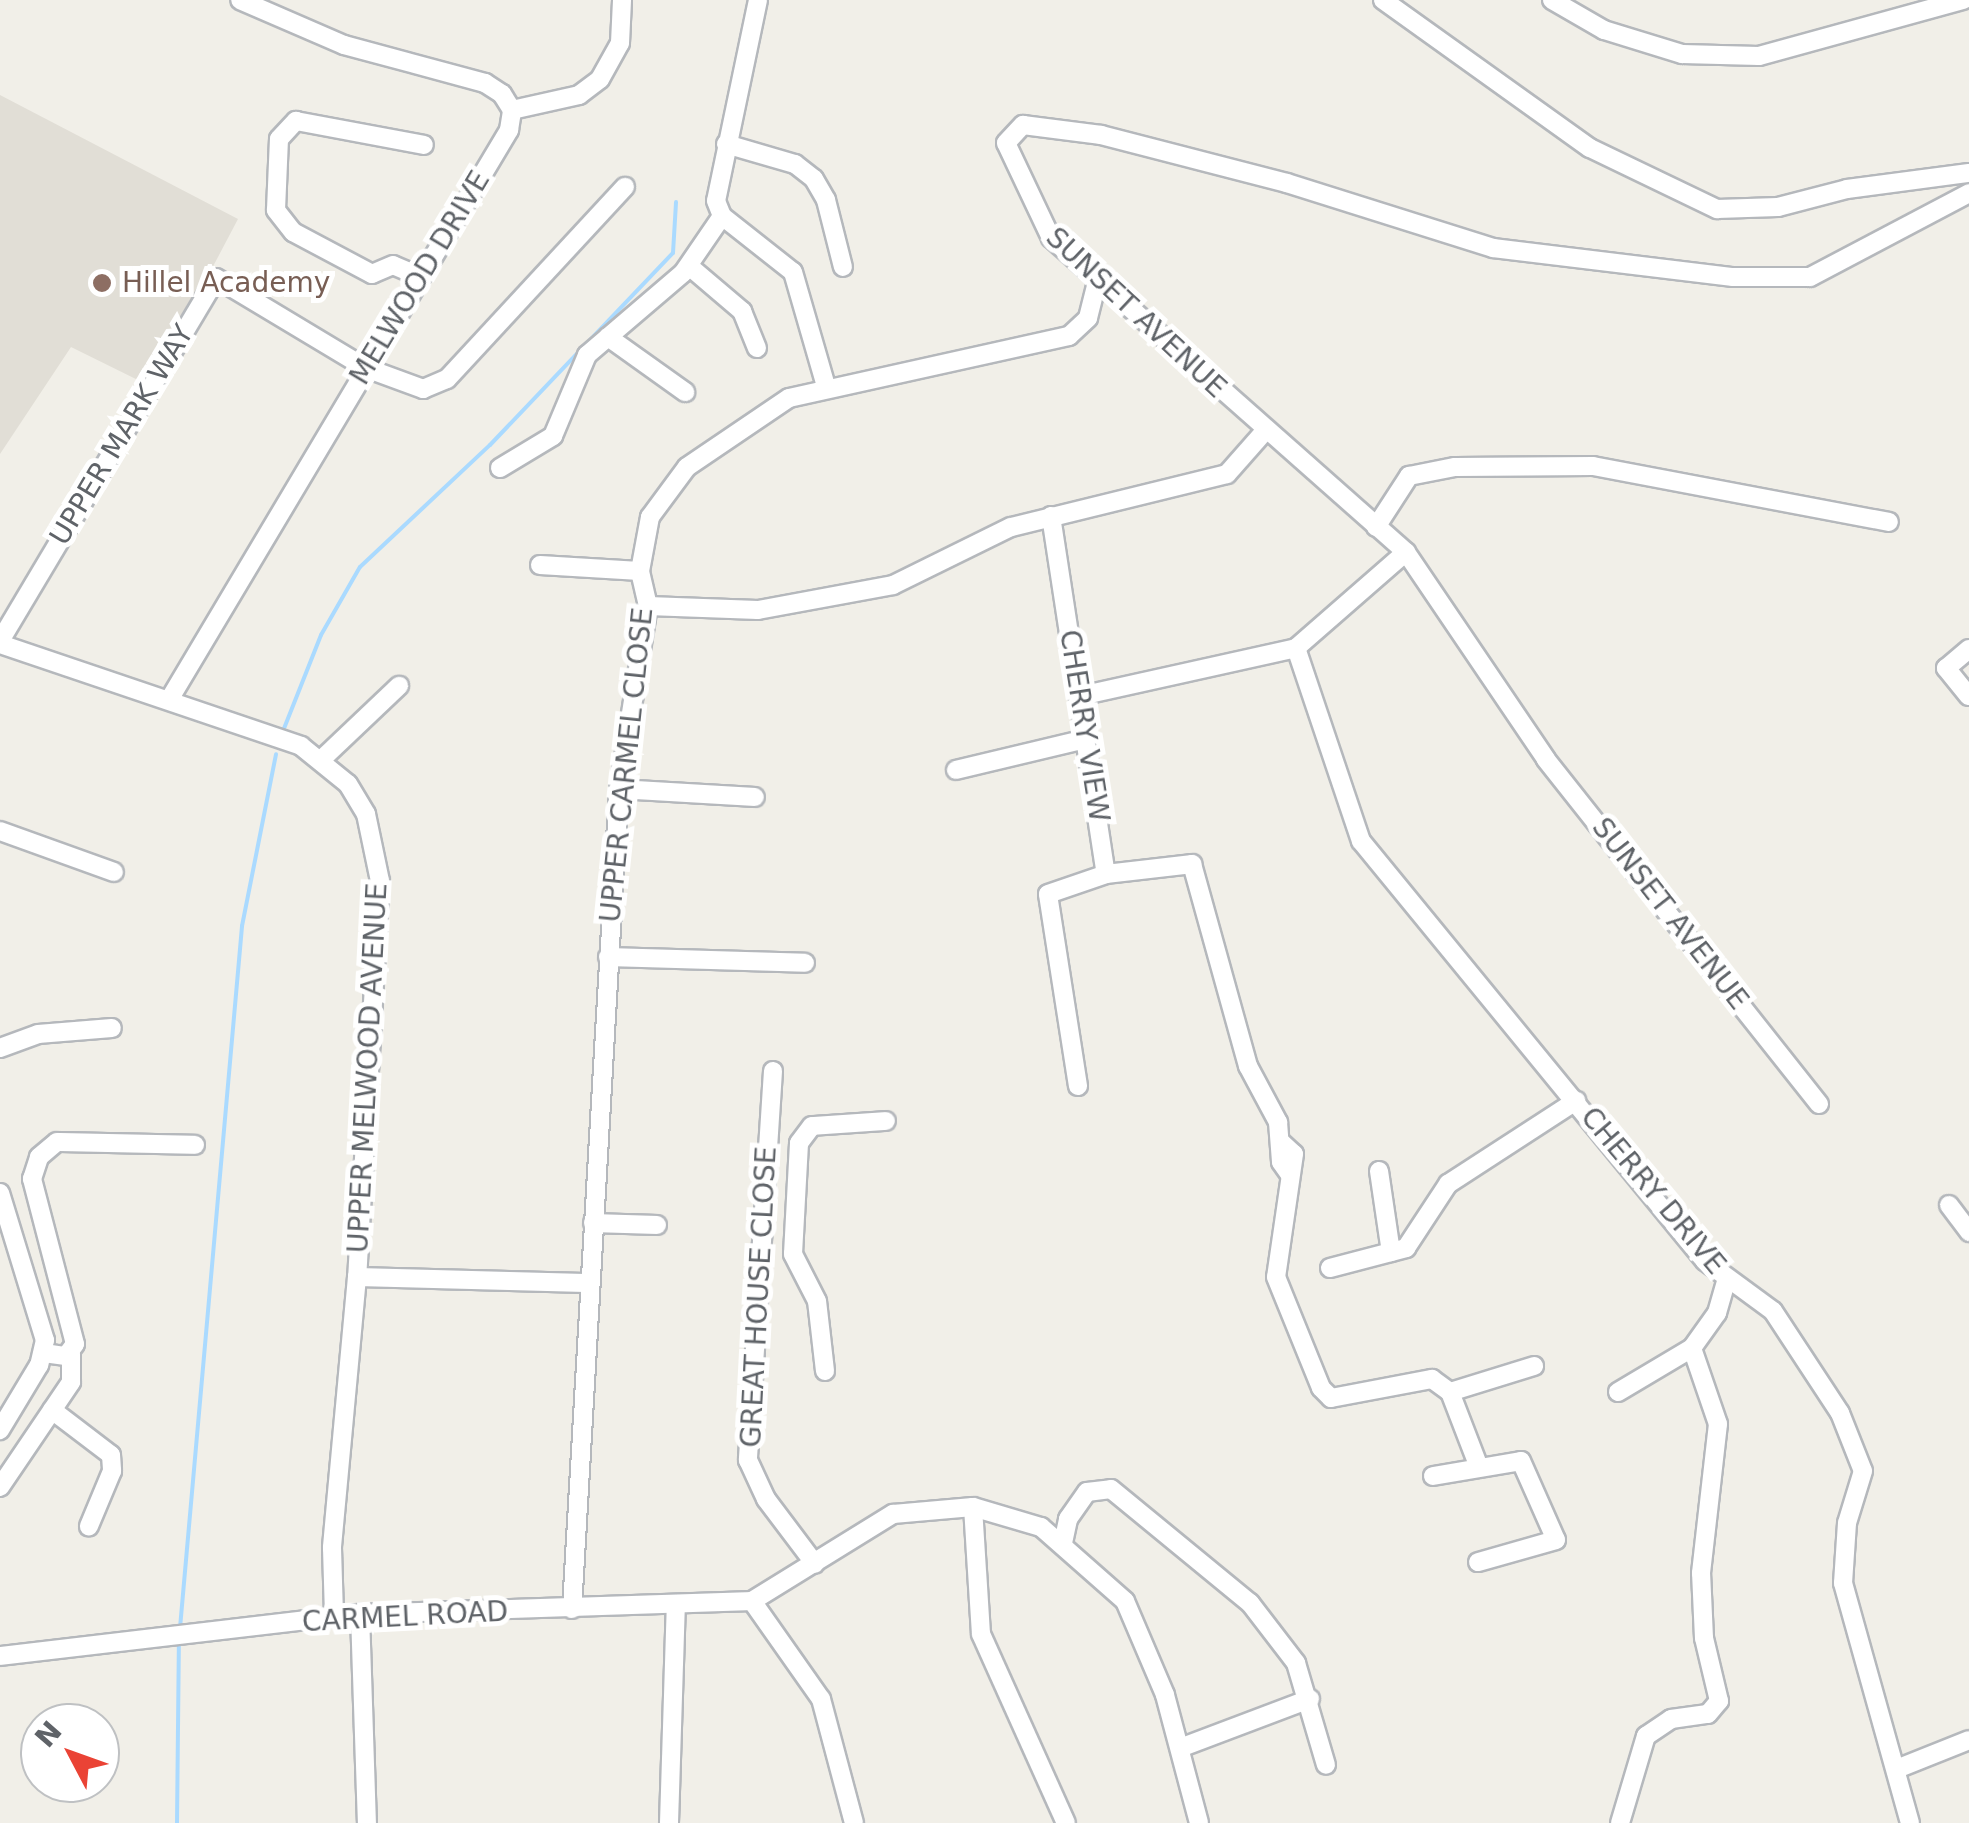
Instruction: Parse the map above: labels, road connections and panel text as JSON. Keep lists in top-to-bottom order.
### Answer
{
  "streets": {
    "street": [
      "MELWOOD DRIVE",
      "SUNSET AVENUE",
      "UPPER MARK WAY",
      "CHERRY VIEW",
      "UPPER CARMEL CLOSE",
      "UPPER MELWOOD AVENUE",
      "CHERRY DRIVE",
      "GREAT HOUSE CLOSE",
      "CARMEL ROAD"
    ]
  },
  "crossings": [
    ["MELWOOD DRIVE", "UPPER MARK WAY"],
    ["SUNSET AVENUE", "UPPER CARMEL CLOSE"],
    ["UPPER CARMEL CLOSE", "CARMEL ROAD"],
    ["UPPER MELWOOD AVENUE", "CARMEL ROAD"]
  ],
  "places": ["Hillel Academy"],
  "north": "top left"
}
